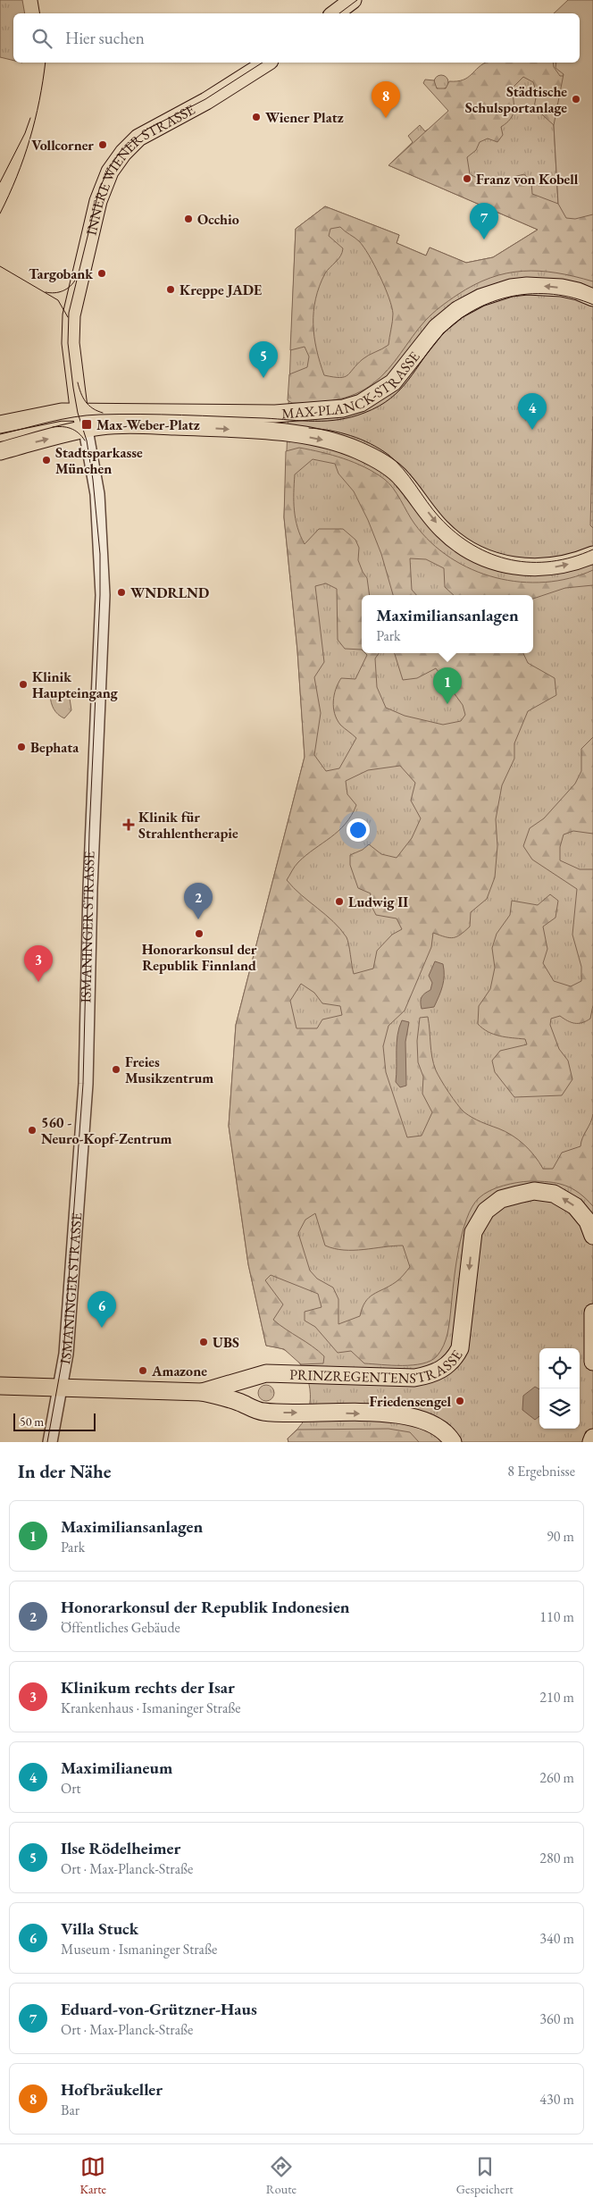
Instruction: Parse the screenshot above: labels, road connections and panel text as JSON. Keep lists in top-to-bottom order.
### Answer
{
  "streets": {
    "main road": [
      "INNERE WIENER STRASSE",
      "MAX-PLANCK-STRASSE",
      "ISMANINGER STRASSE",
      "PRINZREGENTENSTRASSE"
    ]
  },
  "crossings": [
    ["INNERE WIENER STRASSE", "MAX-PLANCK-STRASSE"],
    ["INNERE WIENER STRASSE", "ISMANINGER STRASSE"],
    ["MAX-PLANCK-STRASSE", "ISMANINGER STRASSE"],
    ["ISMANINGER STRASSE", "PRINZREGENTENSTRASSE"]
  ],
  "places": {
    "other": [
      "Städtische Schulsportanlage",
      "Wiener Platz",
      "Vollcorner",
      "Franz von Kobell",
      "Occhio",
      "Targobank",
      "Kreppe JADE",
      "Stadtsparkasse München",
      "WNDRLND",
      "Klinik Haupteingang",
      "Bephata",
      "Ludwig II",
      "Honorarkonsul der Republik Finnland",
      "Freies Musikzentrum",
      "560 - Neuro-Kopf-Zentrum",
      "UBS",
      "Amazone",
      "Friedensengel"
    ],
    "transit": ["Max-Weber-Platz"],
    "health": ["Klinik für Strahlentherapie"]
  },
  "scale_bar": "50 m",
  "page": {
    "search": "Hier suchen",
    "pins": [
      "8",
      "7",
      "5",
      "4",
      "1",
      "2",
      "3",
      "6"
    ],
    "popup": ["Maximiliansanlagen", "Park"],
    "scale": "50 m",
    "heading": ["In der Nähe", "8 Ergebnisse"],
    "list": [
      {
        "mark": "1",
        "name": "Maximiliansanlagen",
        "note": "Park",
        "value": "90 m"
      },
      {
        "mark": "2",
        "name": "Honorarkonsul der Republik Indonesien",
        "note": "Öffentliches Gebäude",
        "value": "110 m"
      },
      {
        "mark": "3",
        "name": "Klinikum rechts der Isar",
        "note": "Krankenhaus · Ismaninger Straße",
        "value": "210 m"
      },
      {
        "mark": "4",
        "name": "Maximilianeum",
        "note": "Ort",
        "value": "260 m"
      },
      {
        "mark": "5",
        "name": "Ilse Rödelheimer",
        "note": "Ort · Max-Planck-Straße",
        "value": "280 m"
      },
      {
        "mark": "6",
        "name": "Villa Stuck",
        "note": "Museum · Ismaninger Straße",
        "value": "340 m"
      },
      {
        "mark": "7",
        "name": "Eduard-von-Grützner-Haus",
        "note": "Ort · Max-Planck-Straße",
        "value": "360 m"
      },
      {
        "mark": "8",
        "name": "Hofbräukeller",
        "note": "Bar",
        "value": "430 m"
      }
    ],
    "nav": ["Karte", "Route", "Gespeichert"]
  }
}
